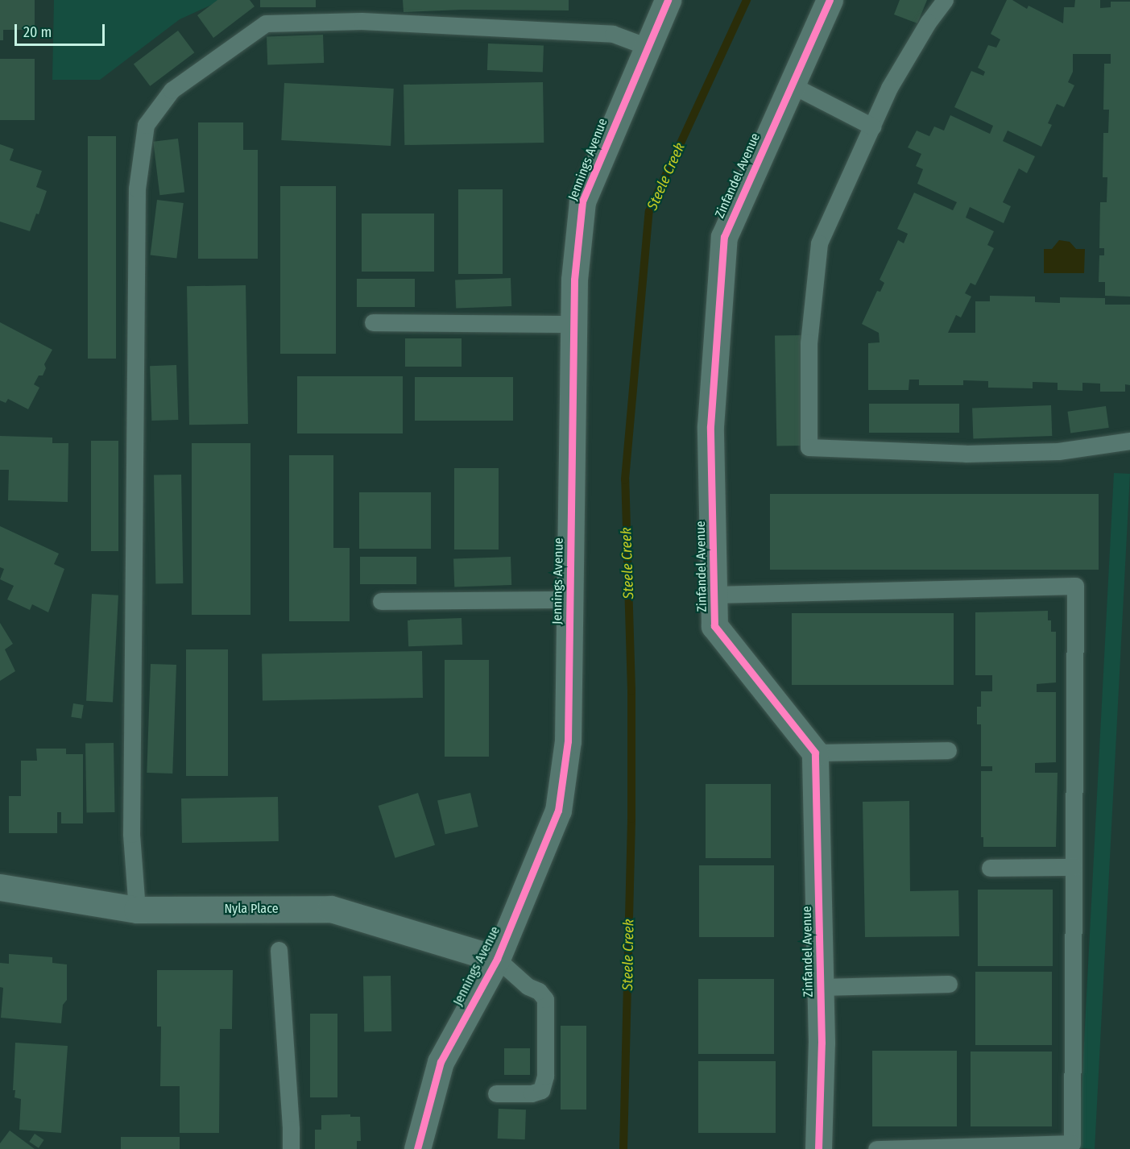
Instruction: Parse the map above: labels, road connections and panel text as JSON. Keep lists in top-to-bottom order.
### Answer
{
  "streets": {
    "street": ["Jennings Avenue", "Zinfandel Avenue", "Nyla Place"]
  },
  "crossings": [
    ["Jennings Avenue", "Nyla Place"]
  ],
  "water": ["Steele Creek"],
  "scale_bar": "20 m"
}
